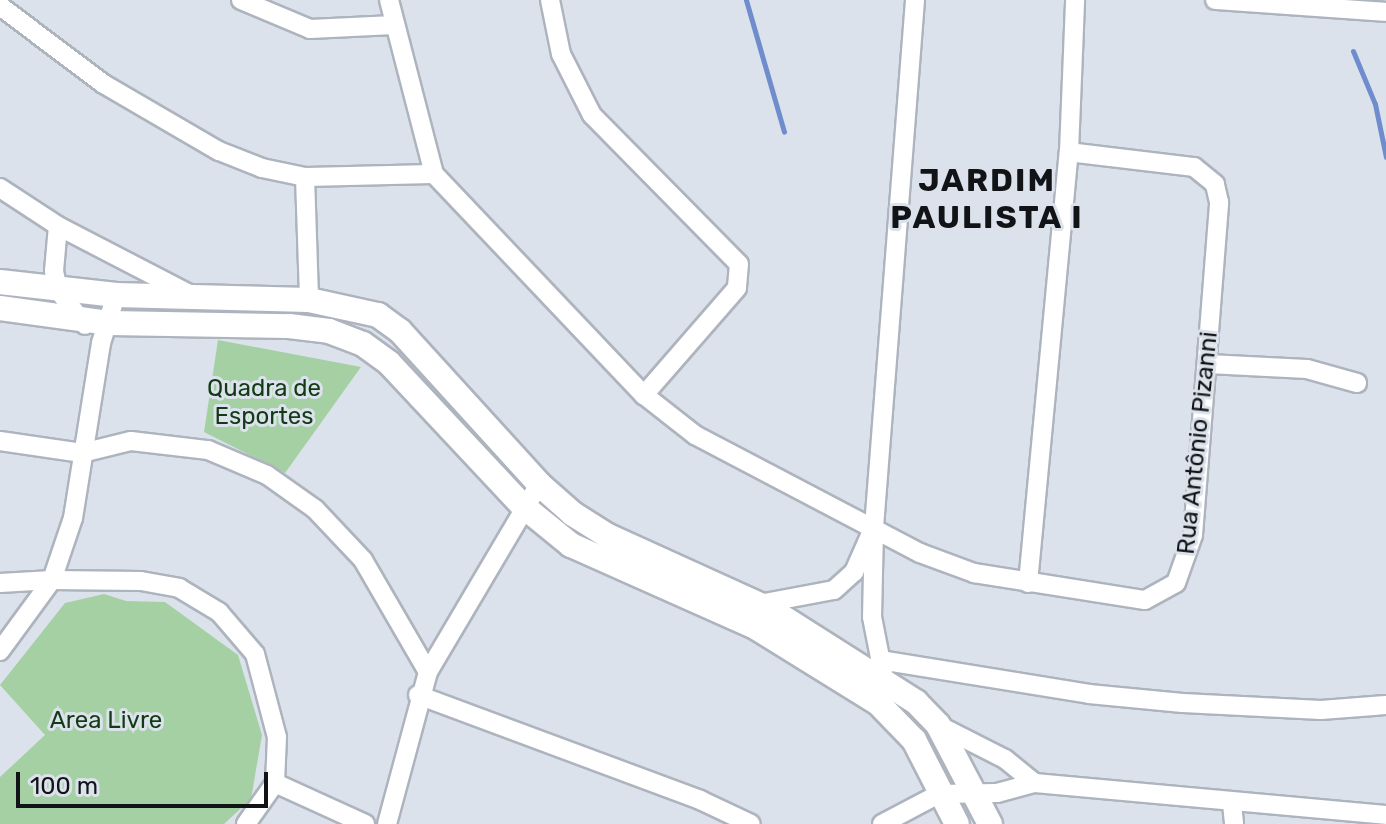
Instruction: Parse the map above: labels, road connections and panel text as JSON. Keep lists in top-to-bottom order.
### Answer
{
  "streets": {
    "street": ["Rua Antônio Pizanni"]
  },
  "districts": ["JARDIM PAULISTA I"],
  "parks": ["Quadra de Esportes", "Area Livre"],
  "scale_bar": "100 m"
}
